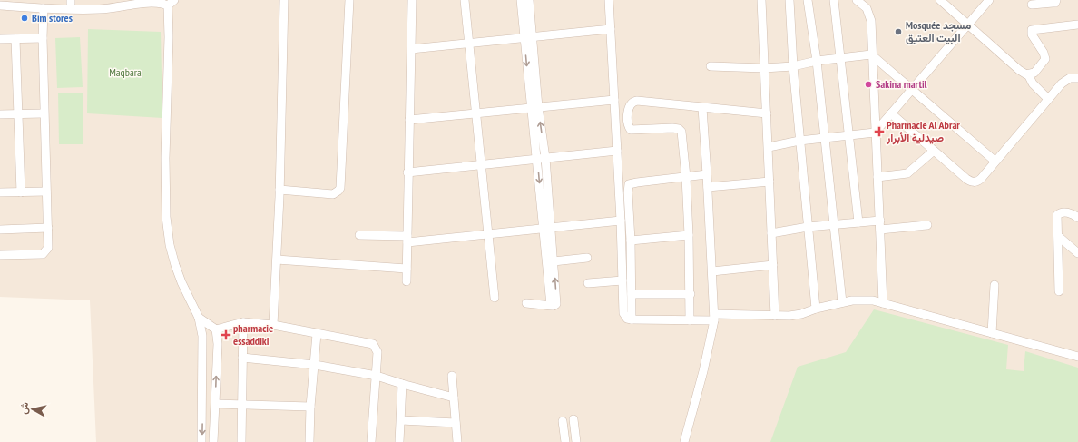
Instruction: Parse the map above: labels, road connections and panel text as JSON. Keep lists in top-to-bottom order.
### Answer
{
  "parks": ["Maqbara"],
  "places": {
    "other": ["Bim stores", "Mosquée مسجد البيت العتيق", "Sakina martil"],
    "health": ["Pharmacie Al Abrar صيدلية الأبرار", "pharmacie essaddiki"]
  },
  "north": "left"
}
